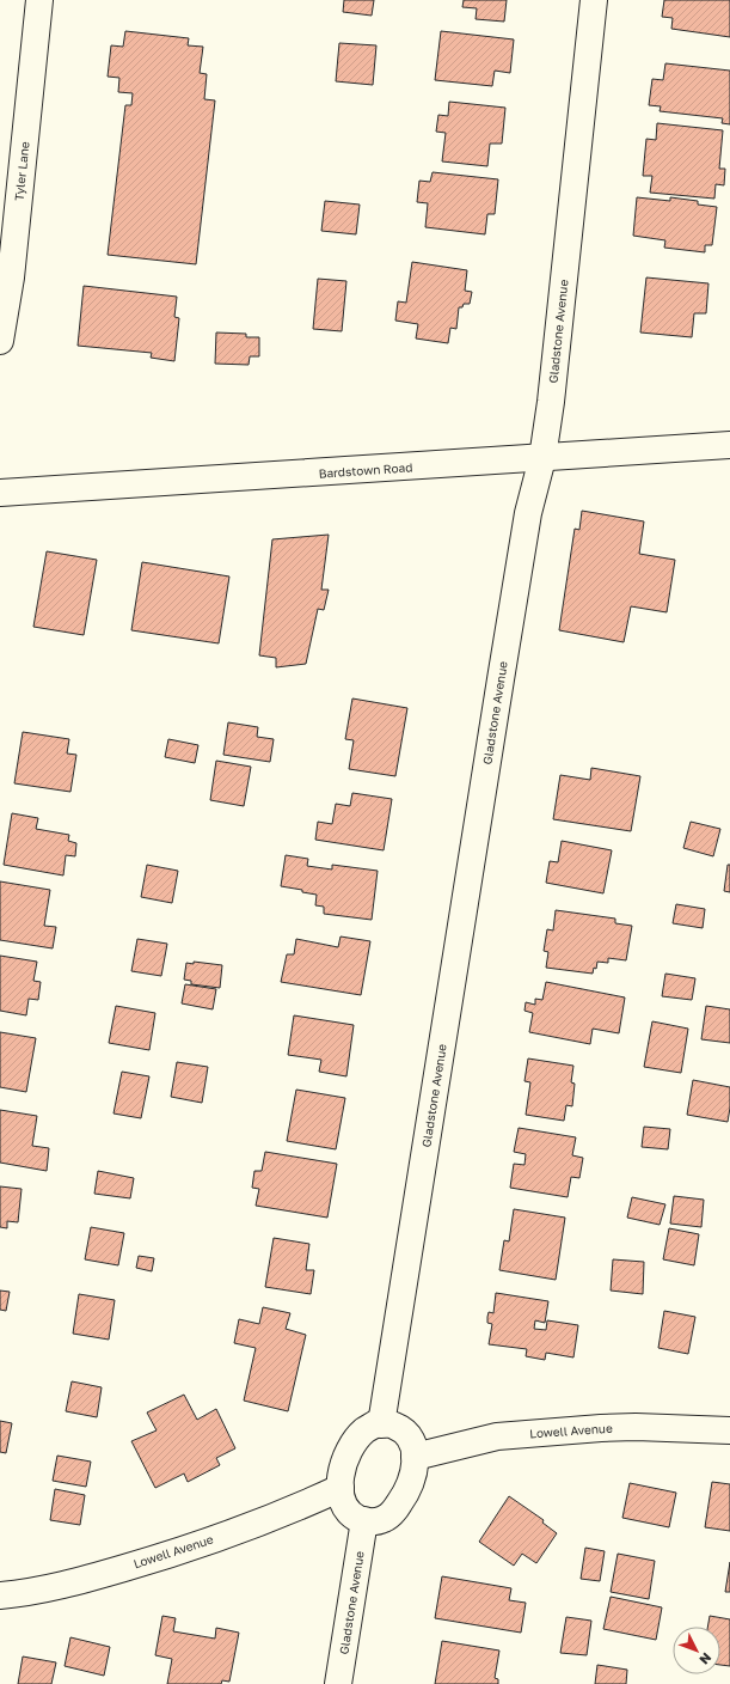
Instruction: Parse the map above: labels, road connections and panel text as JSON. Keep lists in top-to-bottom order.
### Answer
{
  "streets": {
    "street": [
      "Tyler Lane",
      "Gladstone Avenue",
      "Bardstown Road",
      "Lowell Avenue"
    ]
  },
  "crossings": [
    ["Gladstone Avenue", "Bardstown Road"],
    ["Gladstone Avenue", "Lowell Avenue"]
  ],
  "north": "bottom right"
}
